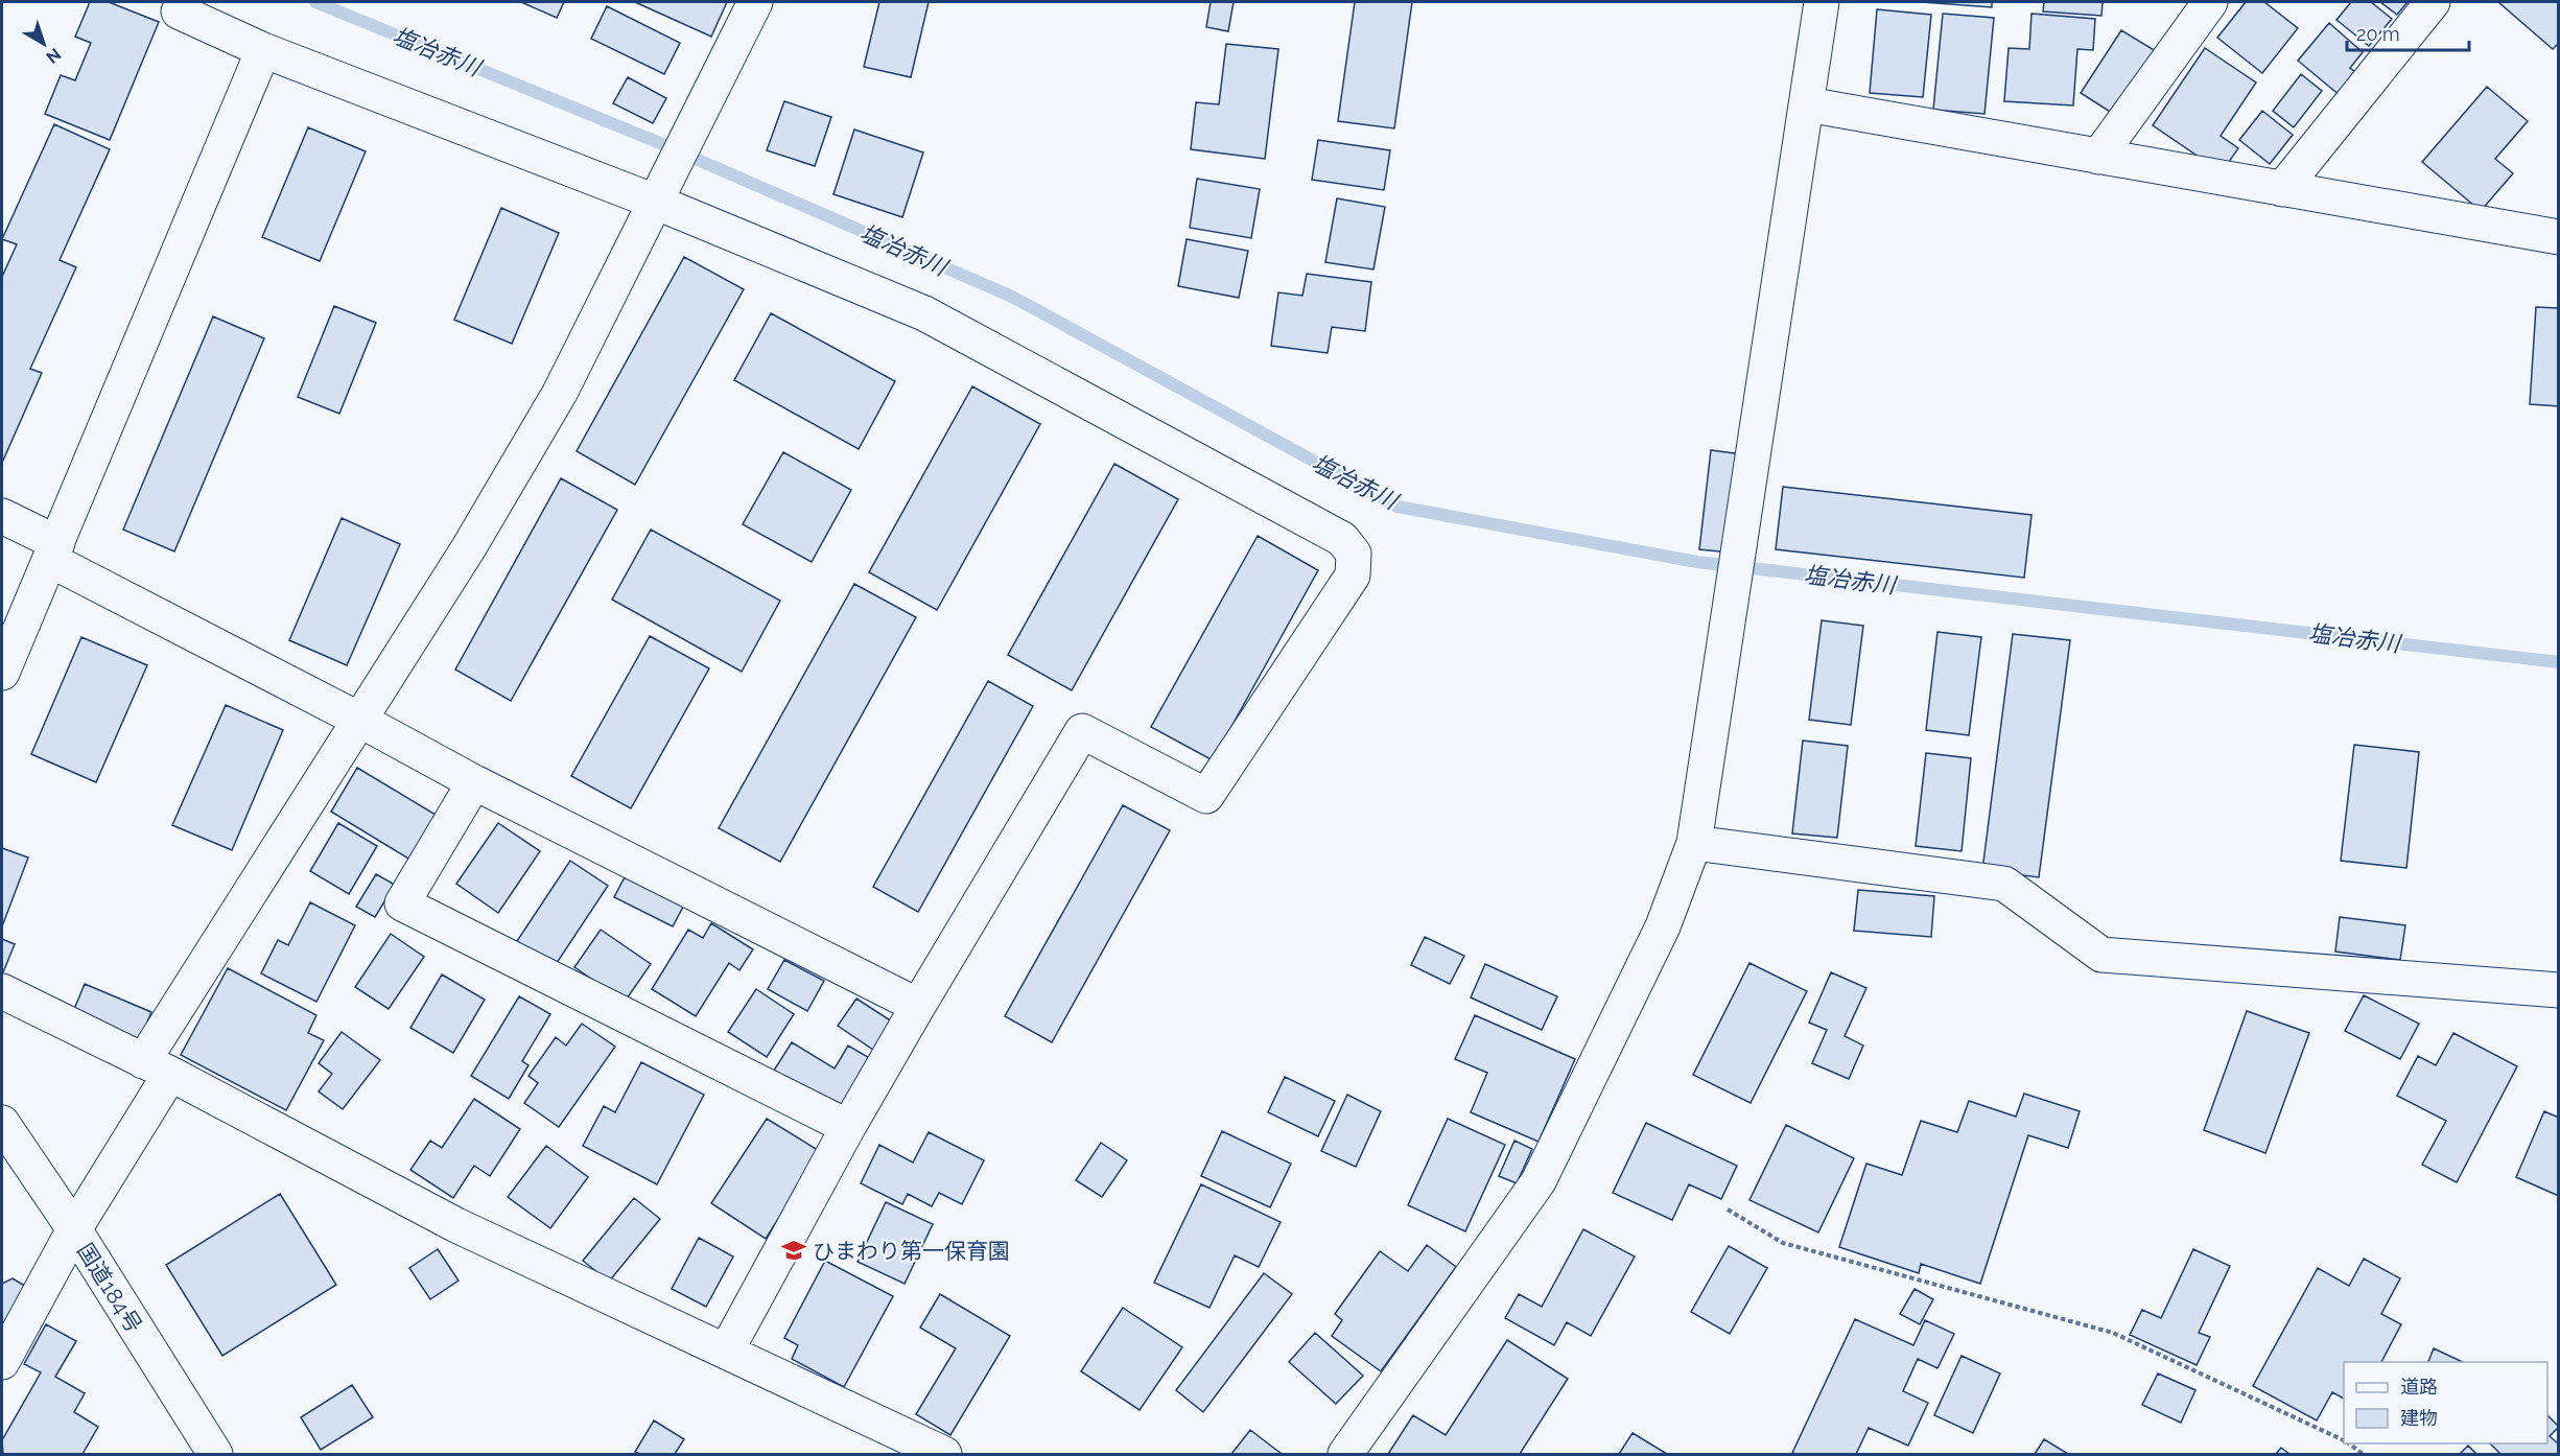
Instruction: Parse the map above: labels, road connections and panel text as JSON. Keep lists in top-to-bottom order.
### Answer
{
  "streets": {
    "main road": ["国道184号"]
  },
  "water": ["塩冶赤川"],
  "places": {
    "school or university": ["ひまわり第一保育園"]
  },
  "legend": ["道路", "建物"],
  "scale_bar": "20 m",
  "north": "bottom right"
}
